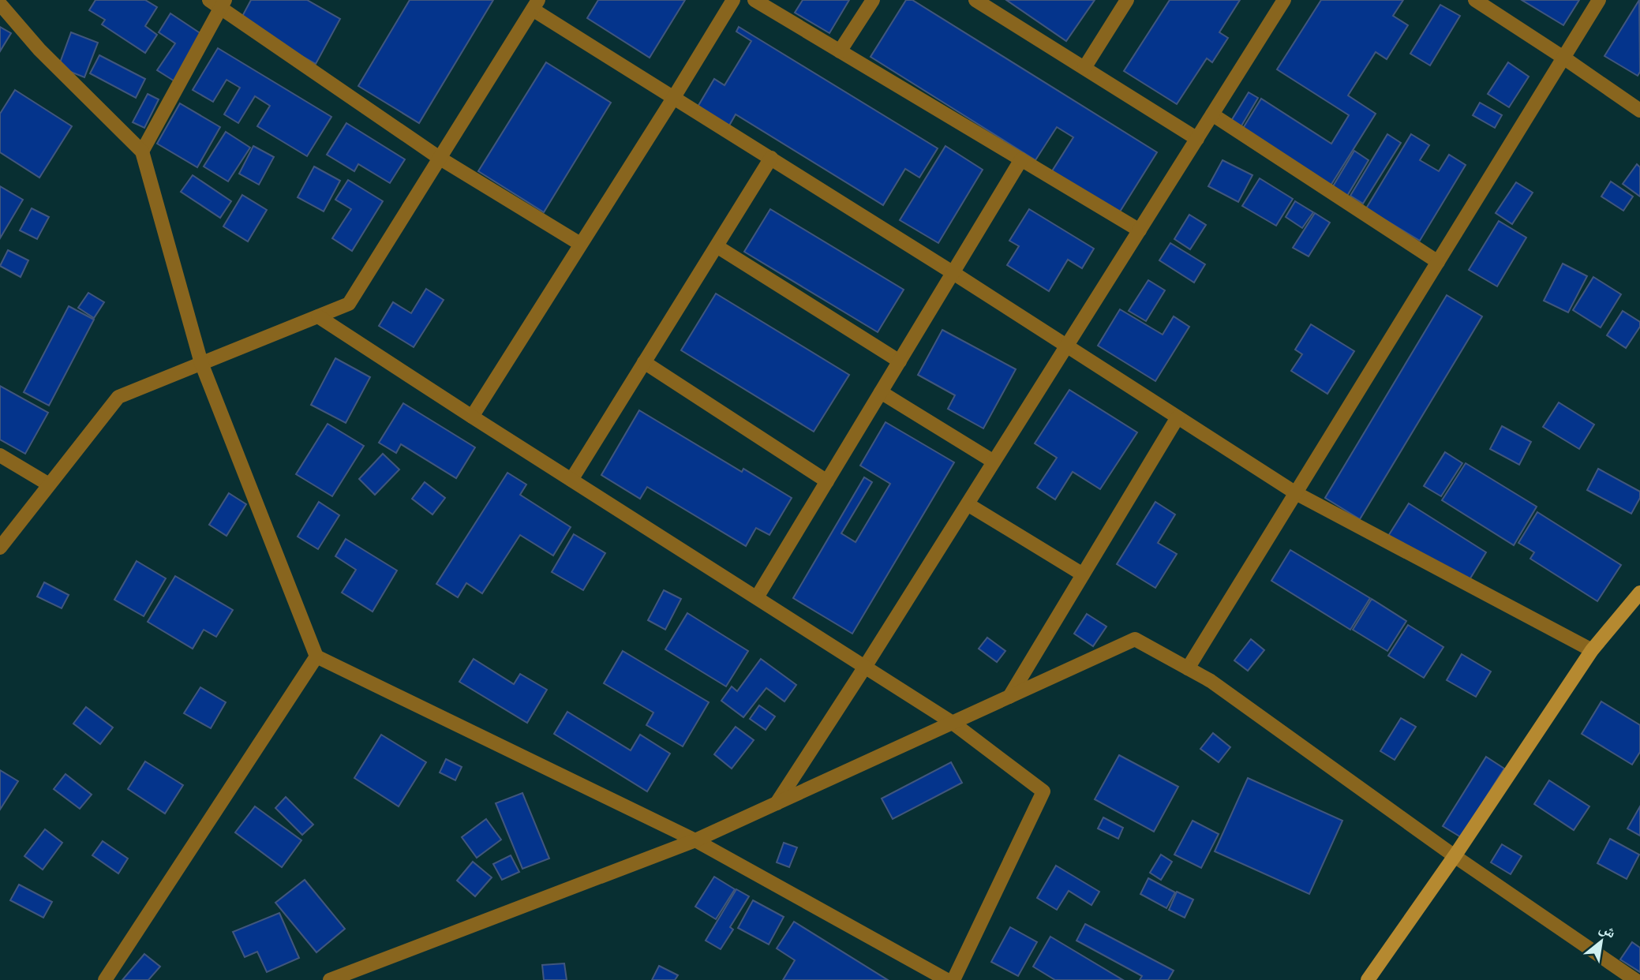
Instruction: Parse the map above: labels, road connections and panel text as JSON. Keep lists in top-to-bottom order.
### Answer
{
  "north": "top right"
}
